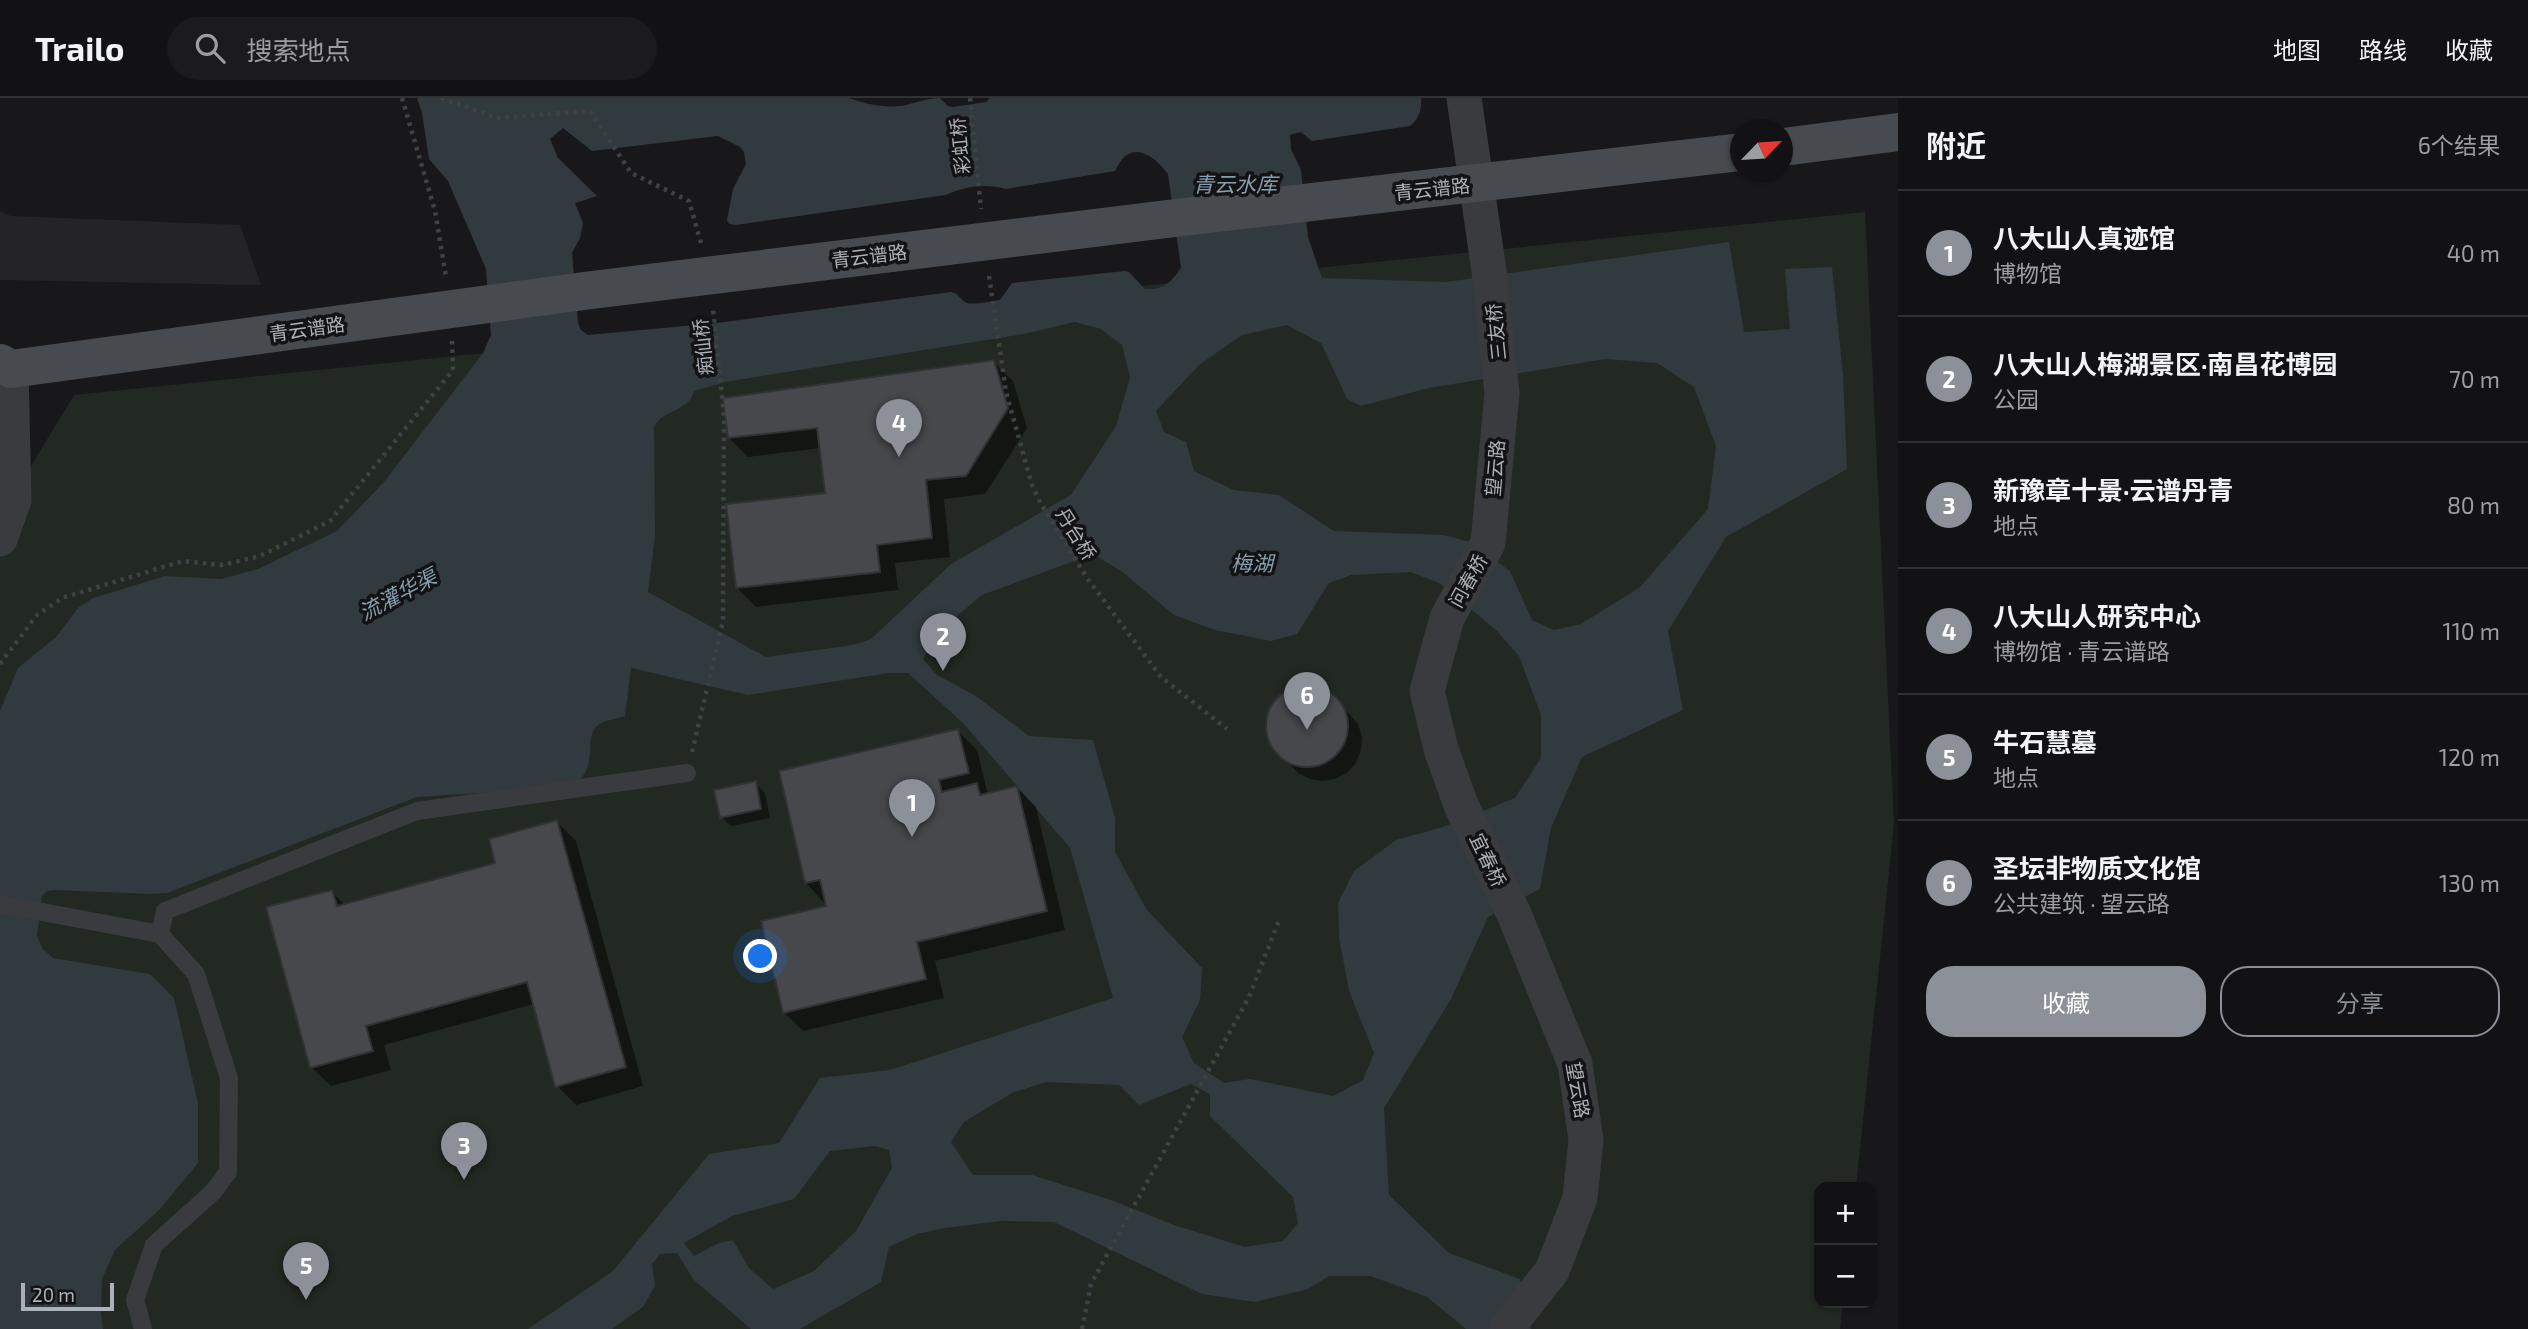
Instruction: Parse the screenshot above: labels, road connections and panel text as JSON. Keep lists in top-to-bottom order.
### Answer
{
  "streets": {
    "street": [
      "青云谱路",
      "三友桥",
      "望云路",
      "问春桥",
      "宜春桥"
    ],
    "path": ["彩虹桥", "痴仙桥", "丹台桥"]
  },
  "crossings": [
    ["青云谱路", "三友桥"],
    ["青云谱路", "痴仙桥"],
    ["三友桥", "望云路"],
    ["望云路", "问春桥"],
    ["望云路", "宜春桥"],
    ["问春桥", "宜春桥"]
  ],
  "water": ["青云水库", "梅湖", "流灌华渠"],
  "scale_bar": "20 m",
  "north": "top right",
  "page": {
    "header": "Trailo",
    "search": "搜索地点",
    "nav": ["地图", "路线", "收藏"],
    "heading": ["附近", "6个结果"],
    "list": [
      {
        "mark": "1",
        "name": "八大山人真迹馆",
        "note": "博物馆",
        "value": "40 m"
      },
      {
        "mark": "2",
        "name": "八大山人梅湖景区·南昌花博园",
        "note": "公园",
        "value": "70 m"
      },
      {
        "mark": "3",
        "name": "新豫章十景·云谱丹青",
        "note": "地点",
        "value": "80 m"
      },
      {
        "mark": "4",
        "name": "八大山人研究中心",
        "note": "博物馆 · 青云谱路",
        "value": "110 m"
      },
      {
        "mark": "5",
        "name": "牛石慧墓",
        "note": "地点",
        "value": "120 m"
      },
      {
        "mark": "6",
        "name": "圣坛非物质文化馆",
        "note": "公共建筑 · 望云路",
        "value": "130 m"
      }
    ],
    "pins": [
      "4",
      "2",
      "6",
      "1",
      "3",
      "5"
    ],
    "buttons": ["收藏", "分享"],
    "map_buttons": ["+", "−"],
    "scale": "20 m"
  }
}
